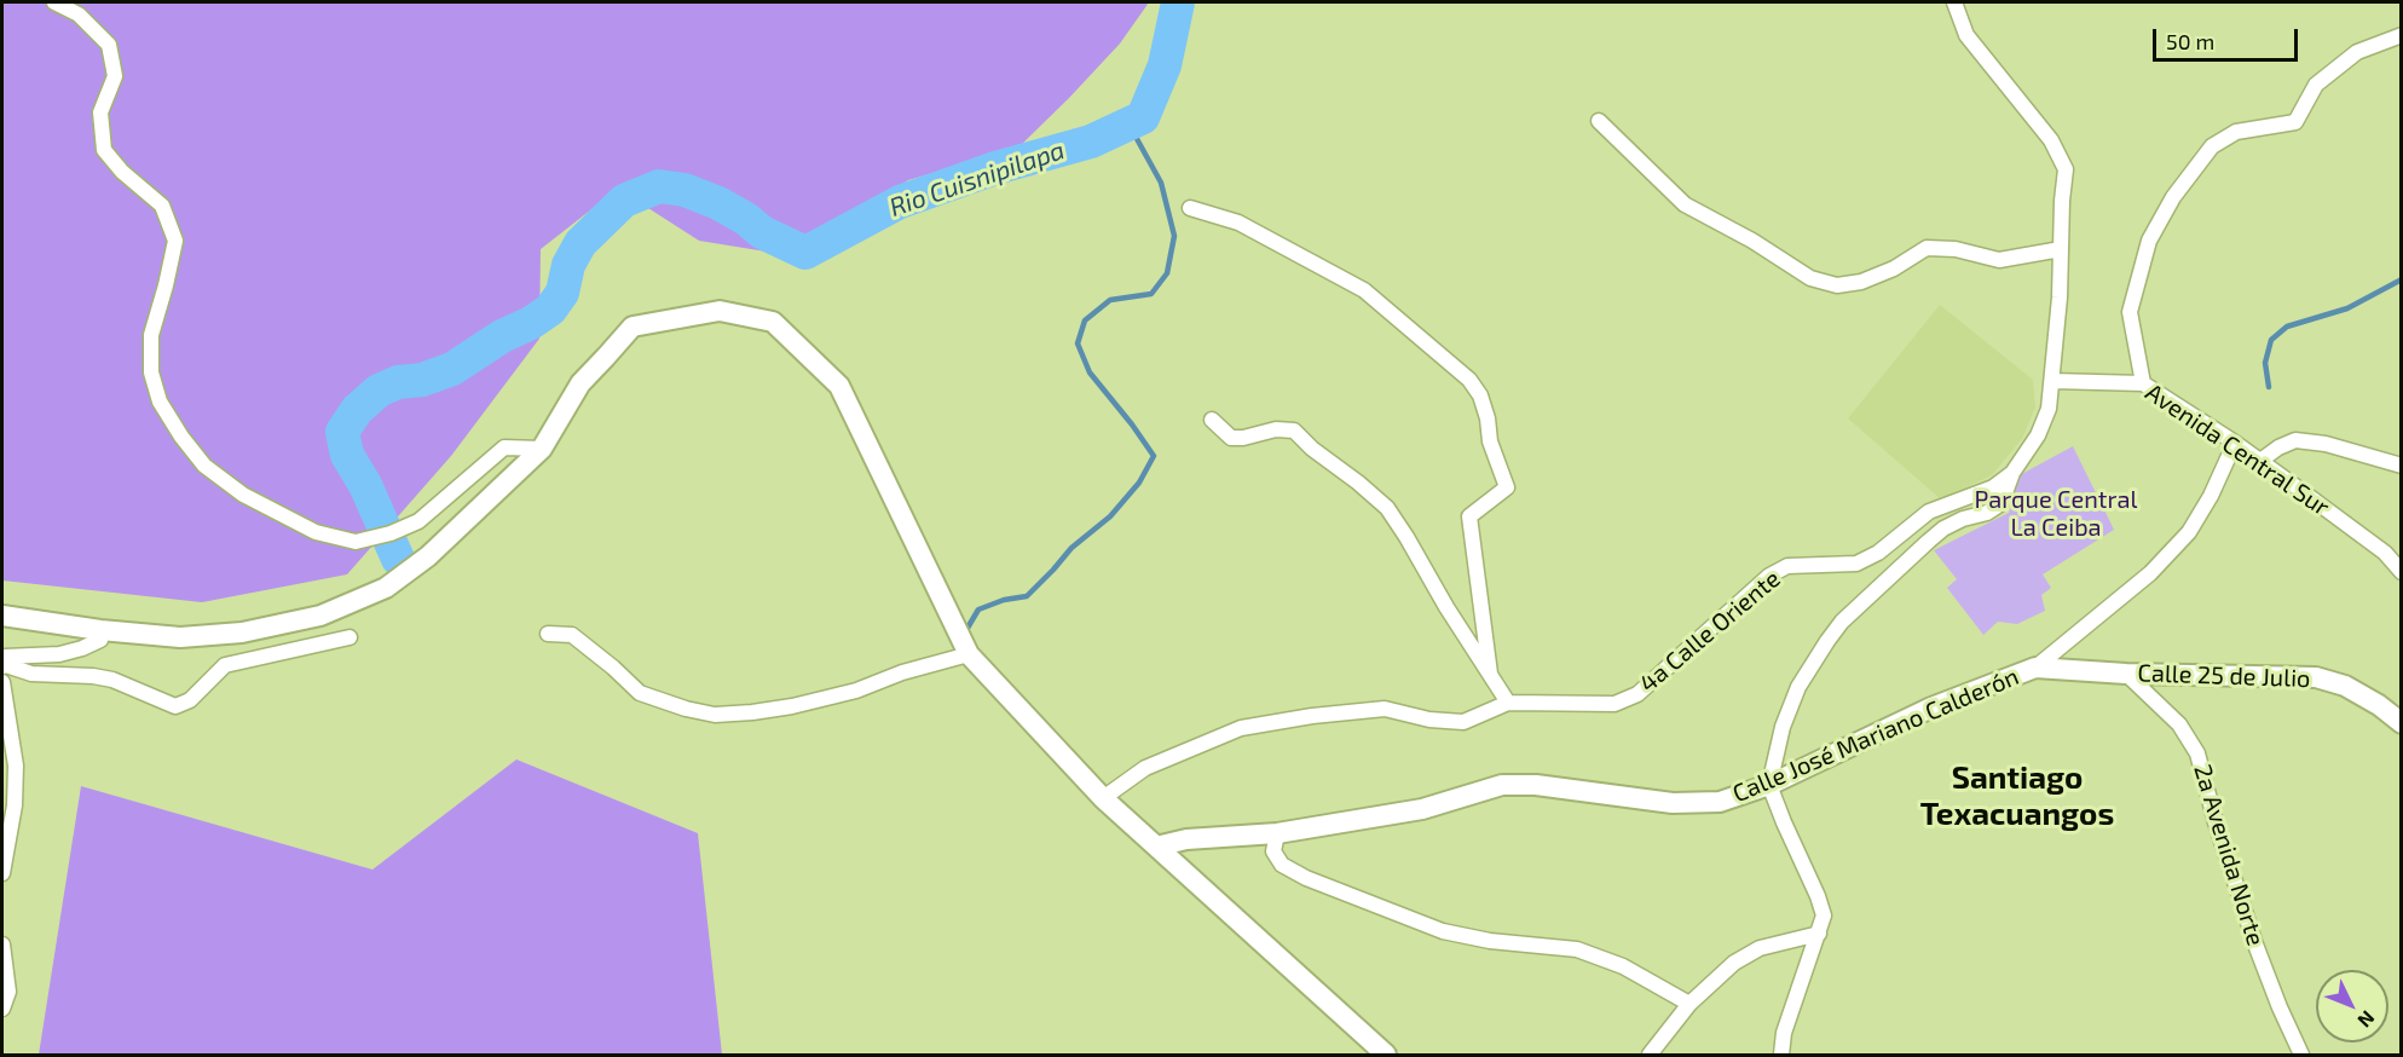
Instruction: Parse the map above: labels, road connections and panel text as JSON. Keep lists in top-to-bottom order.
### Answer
{
  "streets": {
    "street": [
      "Avenida Central Sur",
      "4a Calle Oriente",
      "Calle 25 de Julio",
      "Calle José Mariano Calderón",
      "2a Avenida Norte"
    ]
  },
  "crossings": [
    ["Avenida Central Sur", "Calle José Mariano Calderón"],
    ["Calle 25 de Julio", "Calle José Mariano Calderón"],
    ["Calle 25 de Julio", "2a Avenida Norte"]
  ],
  "districts": ["Santiago Texacuangos"],
  "water": ["Rio Cuisnipilapa"],
  "parks": ["Parque Central La Ceiba"],
  "scale_bar": "50 m",
  "north": "bottom right"
}
